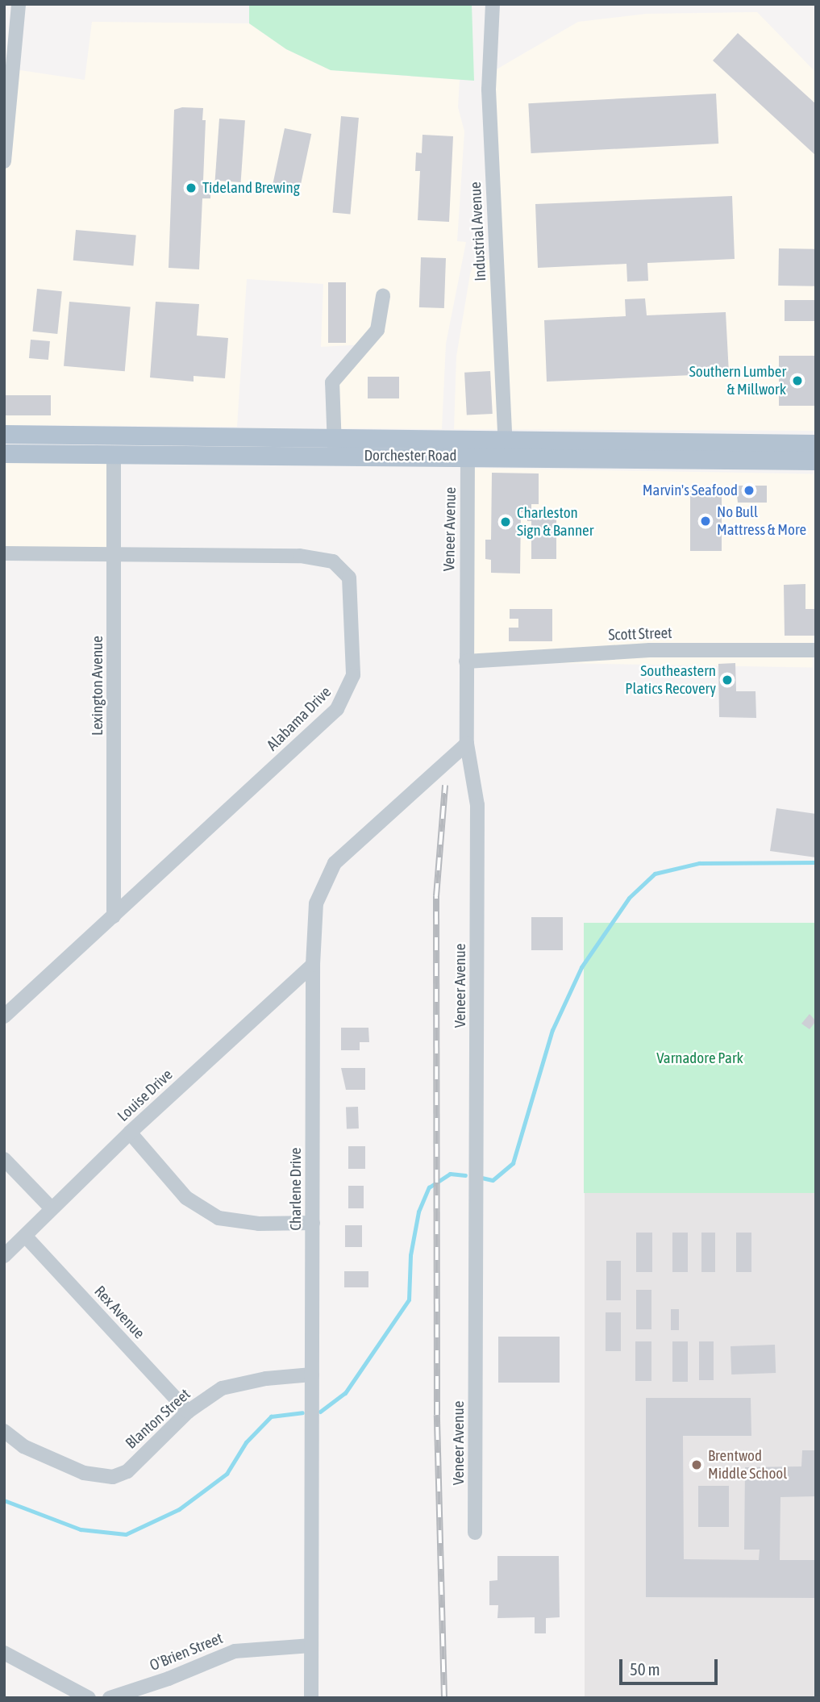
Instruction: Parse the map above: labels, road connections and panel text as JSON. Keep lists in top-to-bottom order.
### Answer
{
  "streets": {
    "main road": ["Dorchester Road"],
    "street": [
      "Industrial Avenue",
      "Veneer Avenue",
      "Scott Street",
      "Lexington Avenue",
      "Alabama Drive",
      "Louise Drive",
      "Charlene Drive",
      "Rex Avenue",
      "Blanton Street",
      "O'Brien Street"
    ]
  },
  "crossings": [
    ["Industrial Avenue", "Dorchester Road"],
    ["Dorchester Road", "Veneer Avenue"],
    ["Dorchester Road", "Lexington Avenue"],
    ["Veneer Avenue", "Scott Street"],
    ["Veneer Avenue", "Charlene Drive"],
    ["Lexington Avenue", "Alabama Drive"],
    ["Louise Drive", "Charlene Drive"],
    ["Louise Drive", "Rex Avenue"],
    ["Charlene Drive", "Blanton Street"],
    ["Charlene Drive", "O'Brien Street"],
    ["Rex Avenue", "Blanton Street"]
  ],
  "parks": ["Varnadore Park"],
  "places": [
    "Tideland Brewing",
    "Southern Lumber & Millwork",
    "Marvin's Seafood",
    "No Bull Mattress & More",
    "Charleston Sign & Banner",
    "Southeastern Platics Recovery",
    "Brentwod Middle School"
  ],
  "scale_bar": "50 m"
}
